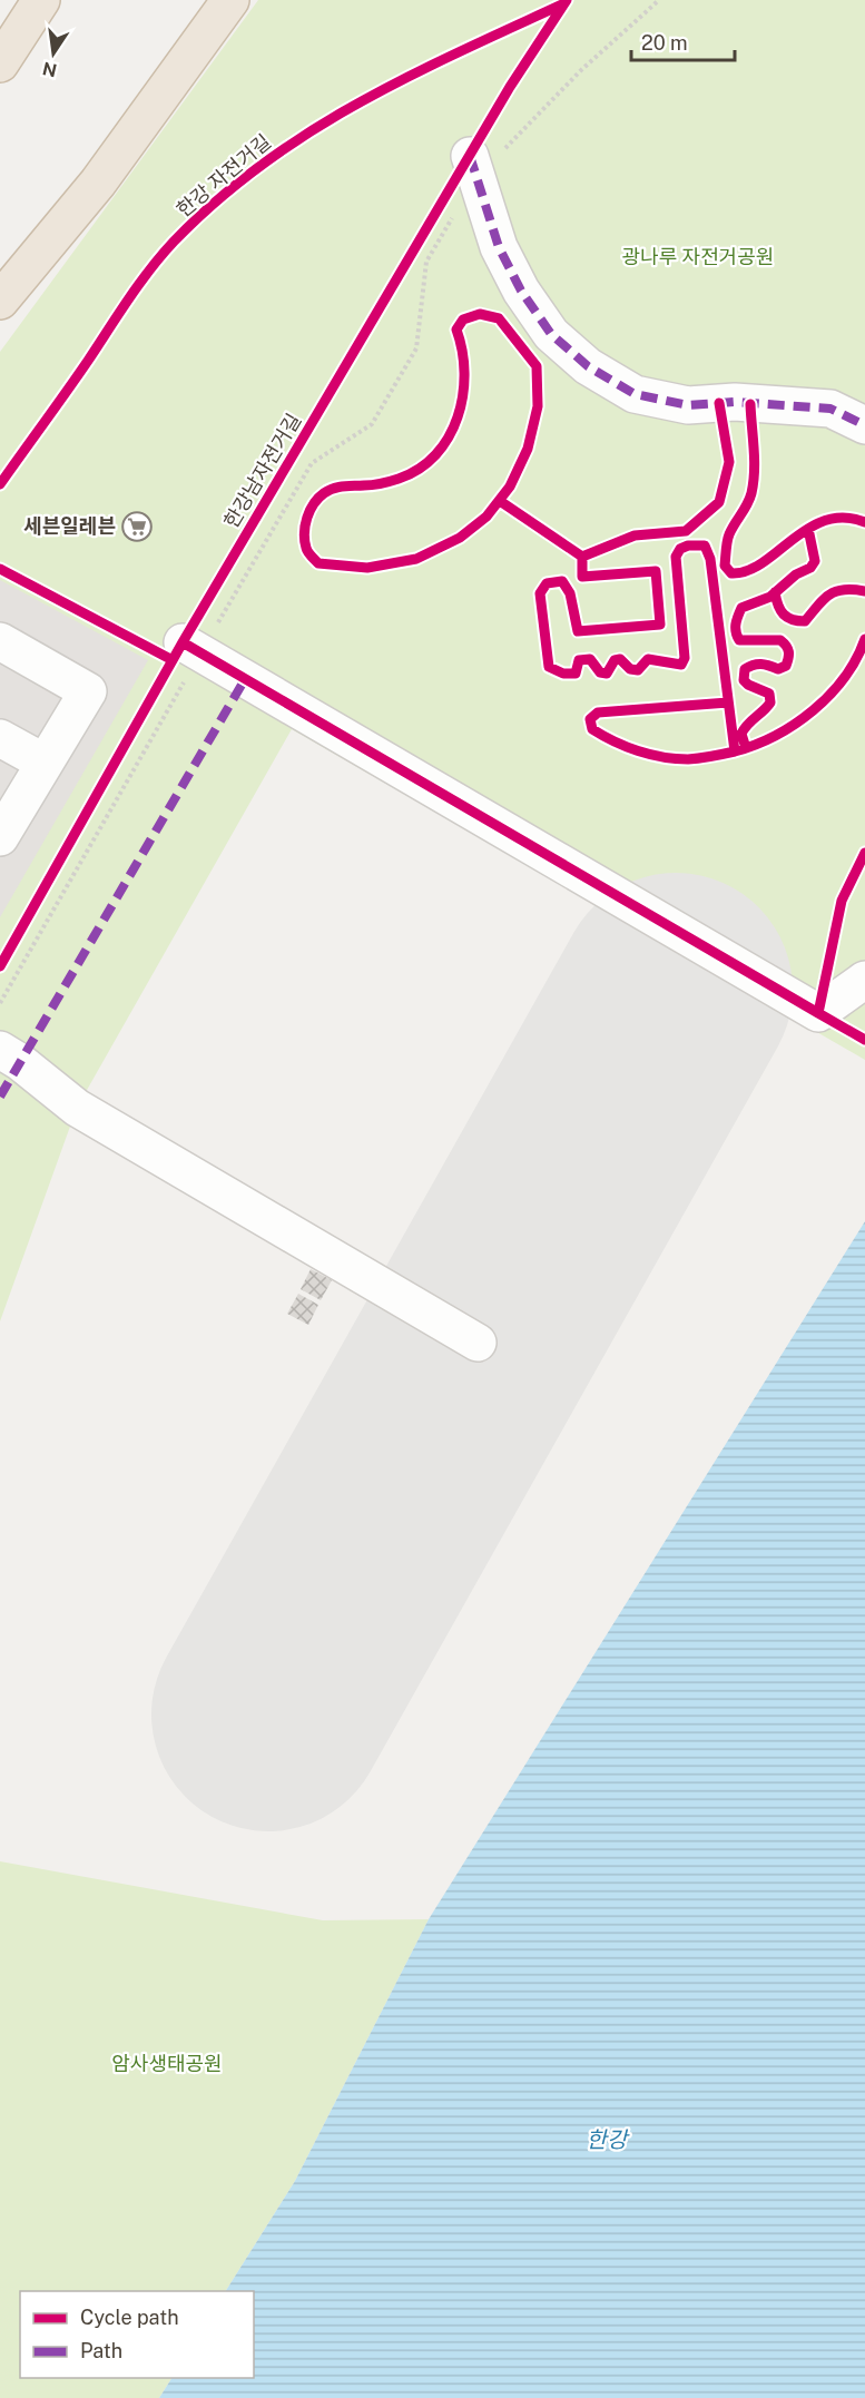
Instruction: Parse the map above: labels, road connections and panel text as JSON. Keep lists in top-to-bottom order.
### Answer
{
  "streets": {
    "cycle path": ["한강 자전거길", "한강남자전거길"]
  },
  "water": ["한강"],
  "parks": ["광나루 자전거공원", "암사생태공원"],
  "places": {
    "supermarket": ["세븐일레븐"]
  },
  "legend": ["Cycle path", "Path"],
  "scale_bar": "20 m",
  "north": "bottom"
}
